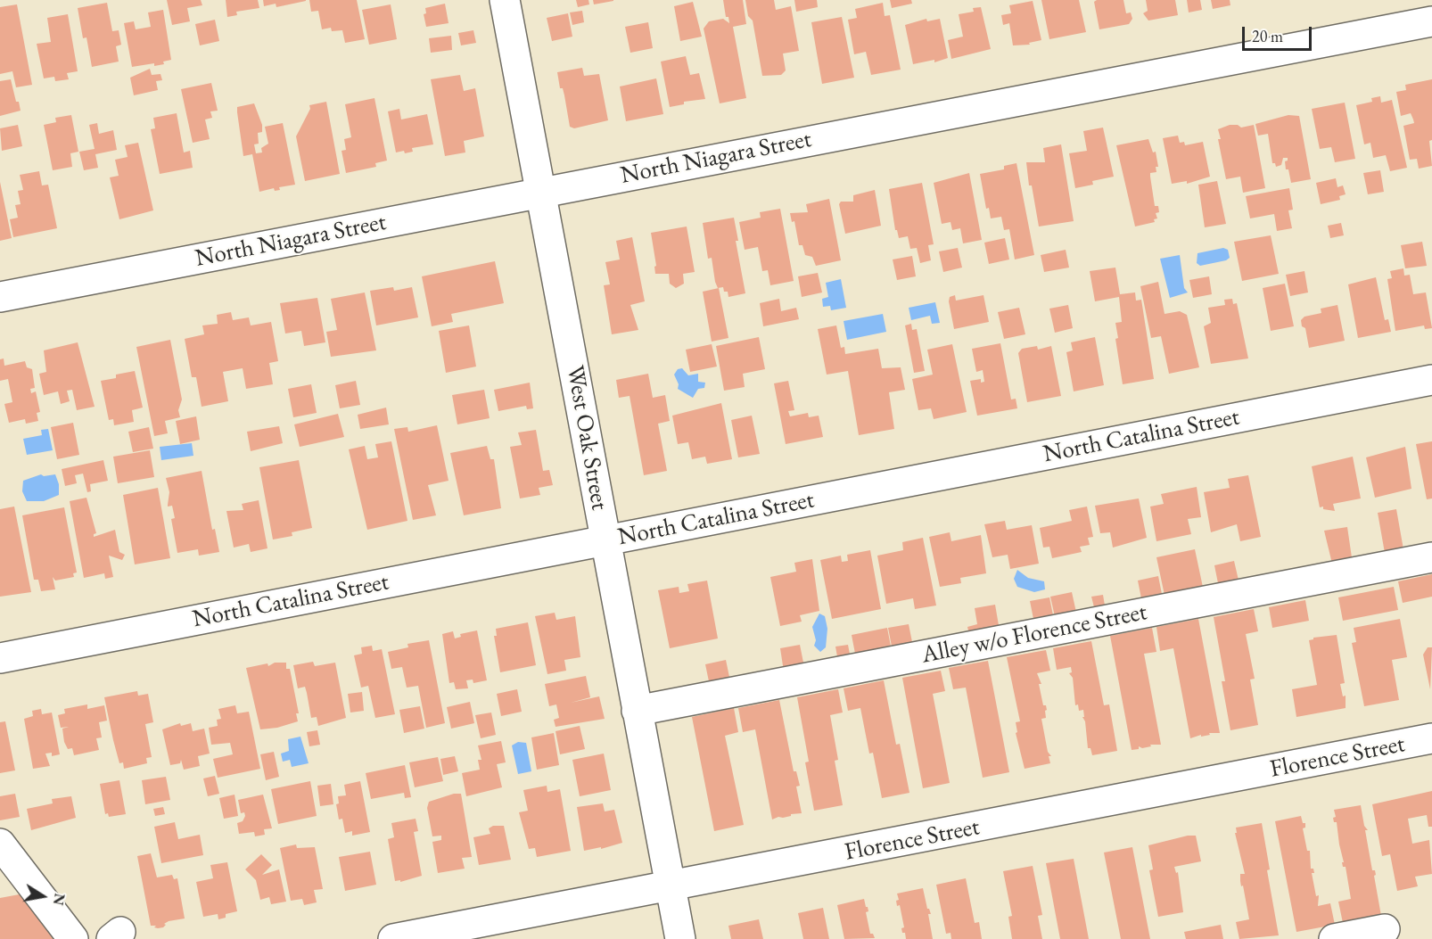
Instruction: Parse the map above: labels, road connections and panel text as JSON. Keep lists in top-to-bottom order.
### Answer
{
  "streets": {
    "street": [
      "North Niagara Street",
      "North Catalina Street",
      "West Oak Street",
      "Alley w/o Florence Street",
      "Florence Street"
    ]
  },
  "crossings": [
    ["North Niagara Street", "West Oak Street"],
    ["North Catalina Street", "West Oak Street"],
    ["West Oak Street", "Alley w/o Florence Street"],
    ["West Oak Street", "Florence Street"]
  ],
  "scale_bar": "20 m",
  "north": "right"
}
